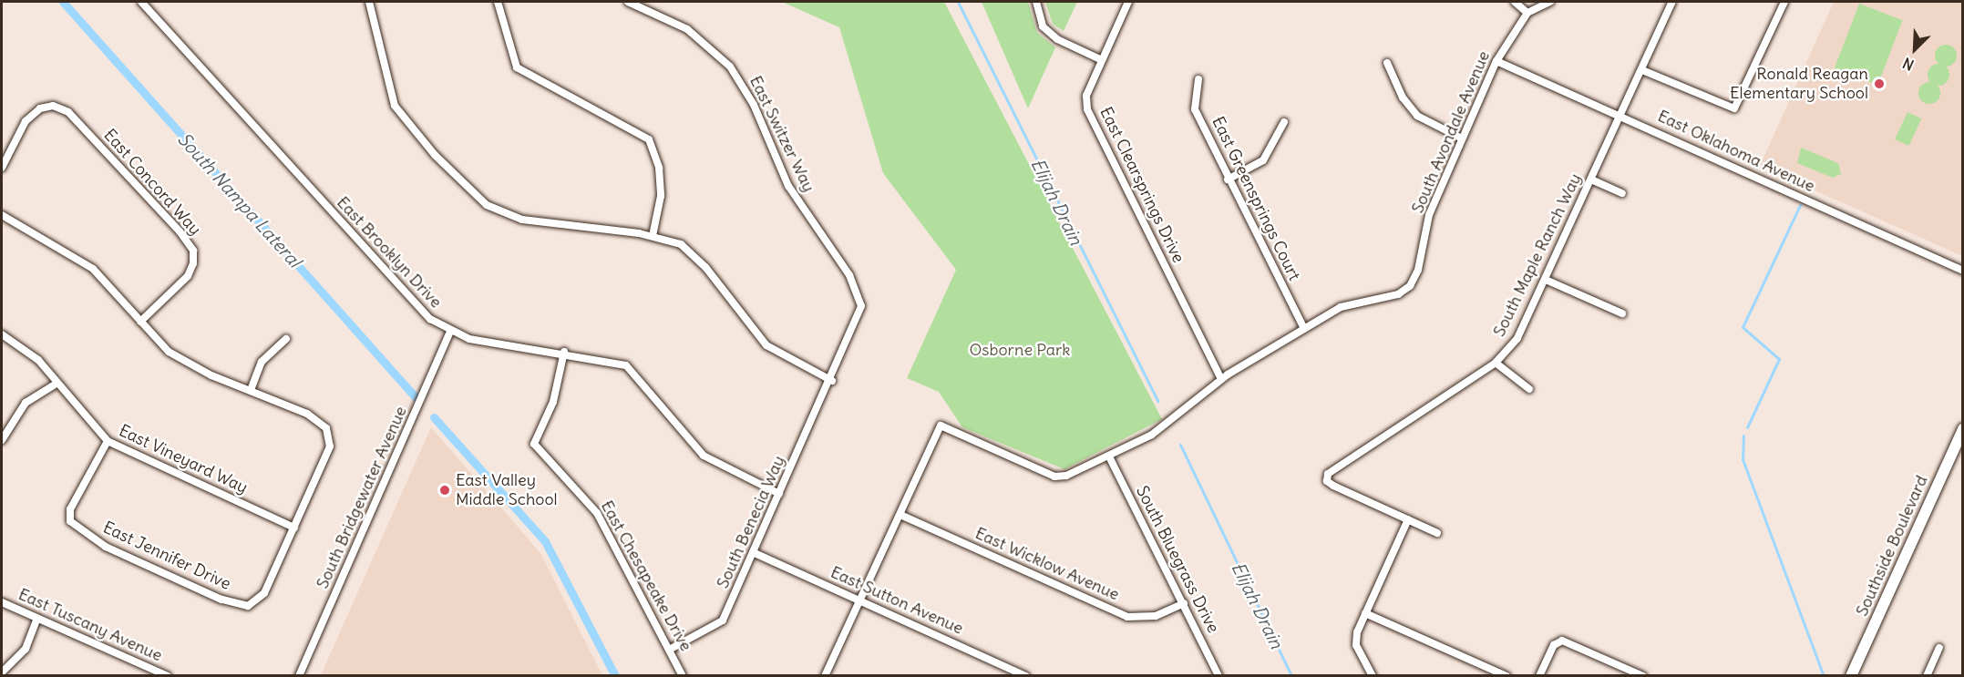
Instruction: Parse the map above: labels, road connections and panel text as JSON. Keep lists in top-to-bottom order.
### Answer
{
  "streets": {
    "main road": ["Southside Boulevard"],
    "street": [
      "South Avondale Avenue",
      "East Switzer Way",
      "East Oklahoma Avenue",
      "East Concord Way",
      "East Clearsprings Drive",
      "East Greensprings Court",
      "East Brooklyn Drive",
      "South Maple Ranch Way",
      "East Vineyard Way",
      "South Bridgewater Avenue",
      "South Benecia Way",
      "East Jennifer Drive",
      "South Bluegrass Drive",
      "East Wicklow Avenue",
      "East Chesapeake Drive",
      "East Sutton Avenue",
      "East Tuscany Avenue"
    ]
  },
  "crossings": [
    ["South Avondale Avenue", "East Oklahoma Avenue"],
    ["South Avondale Avenue", "East Clearsprings Drive"],
    ["South Avondale Avenue", "East Greensprings Court"],
    ["South Avondale Avenue", "South Bluegrass Drive"],
    ["South Avondale Avenue", "East Wicklow Avenue"],
    ["East Switzer Way", "South Benecia Way"],
    ["East Oklahoma Avenue", "South Maple Ranch Way"],
    ["East Brooklyn Drive", "South Bridgewater Avenue"],
    ["East Brooklyn Drive", "South Benecia Way"],
    ["East Brooklyn Drive", "East Chesapeake Drive"],
    ["East Vineyard Way", "East Jennifer Drive"],
    ["South Benecia Way", "East Chesapeake Drive"],
    ["South Benecia Way", "East Sutton Avenue"],
    ["South Bluegrass Drive", "East Wicklow Avenue"]
  ],
  "water": ["South Nampa Lateral", "Elijah Drain"],
  "parks": ["Osborne Park"],
  "places": ["Ronald Reagan Elementary School", "East Valley Middle School"],
  "north": "bottom left"
}
